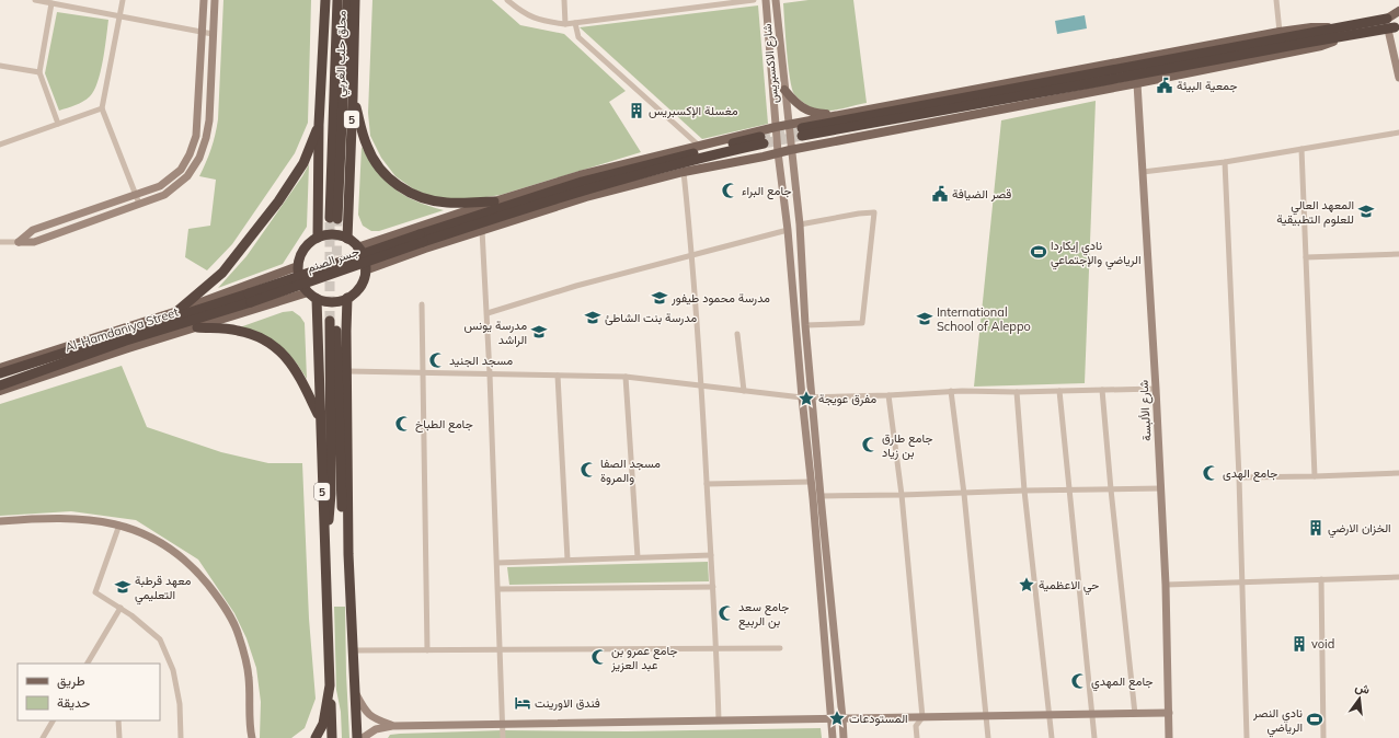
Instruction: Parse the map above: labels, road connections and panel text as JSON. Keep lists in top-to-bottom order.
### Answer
{
  "streets": {
    "highway": [
      "محلق حلب الغربي",
      "5",
      "جسر الصنم",
      "Al-Hamdaniya Street"
    ],
    "street": ["شارع الاكسبريس", "شارع الألبسة"]
  },
  "crossings": [
    ["محلق حلب الغربي", "5"],
    ["جسر الصنم", "Al-Hamdaniya Street"]
  ],
  "places": {
    "public building": ["جمعية البيئة", "قصر الضيافة"],
    "building": ["مغسلة الإكسبريس", "الخزان الارضي", "void"],
    "mosque": [
      "جامع البراء",
      "مسجد الجنيد",
      "جامع الطباخ",
      "جامع طارق بن زياد",
      "مسجد الصفا والمروة",
      "جامع الهدى",
      "جامع سعد بن الربيع",
      "جامع عمرو بن عبد العزيز",
      "جامع المهدي"
    ],
    "school or university": [
      "المعهد العالي للعلوم التطبيقية",
      "مدرسة محمود طيفور",
      "مدرسة بنت الشاطئ",
      "International School of Aleppo",
      "مدرسة يونس الراشد",
      "معهد قرطبة التعليمي"
    ],
    "sports": ["نادي إيكاردا الرياضي والإجتماعي", "نادي النصر الرياضي"],
    "place": ["مفرق عويجة", "حي الاعظمية", "المستودعات"],
    "hotel": ["فندق الاورينت"]
  },
  "legend": ["طريق", "حديقة"],
  "north": "top"
}
